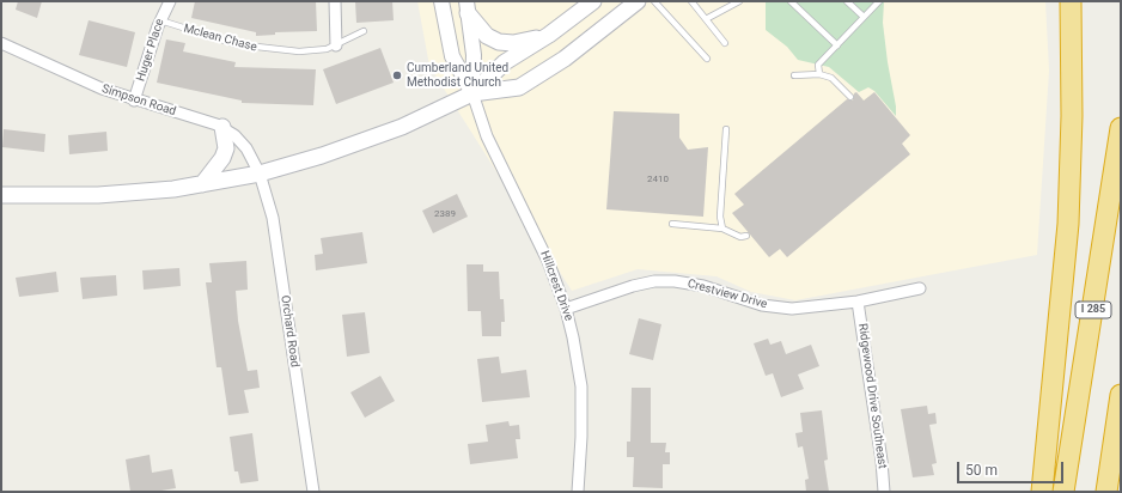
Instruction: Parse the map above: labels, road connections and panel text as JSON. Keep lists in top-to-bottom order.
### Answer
{
  "streets": {
    "highway": ["I 285"],
    "street": [
      "Huger Place",
      "Simpson Road",
      "Hillcrest Drive",
      "Crestview Drive",
      "Orchard Road",
      "Ridgewood Drive Southeast"
    ],
    "lane": ["Mclean Chase"]
  },
  "crossings": [
    ["Mclean Chase", "Huger Place"],
    ["Huger Place", "Simpson Road"],
    ["Simpson Road", "Orchard Road"],
    ["Hillcrest Drive", "Crestview Drive"],
    ["Crestview Drive", "Ridgewood Drive Southeast"]
  ],
  "places": ["Cumberland United Methodist Church"],
  "house_numbers": ["2410", "2389"],
  "scale_bar": "50 m"
}
